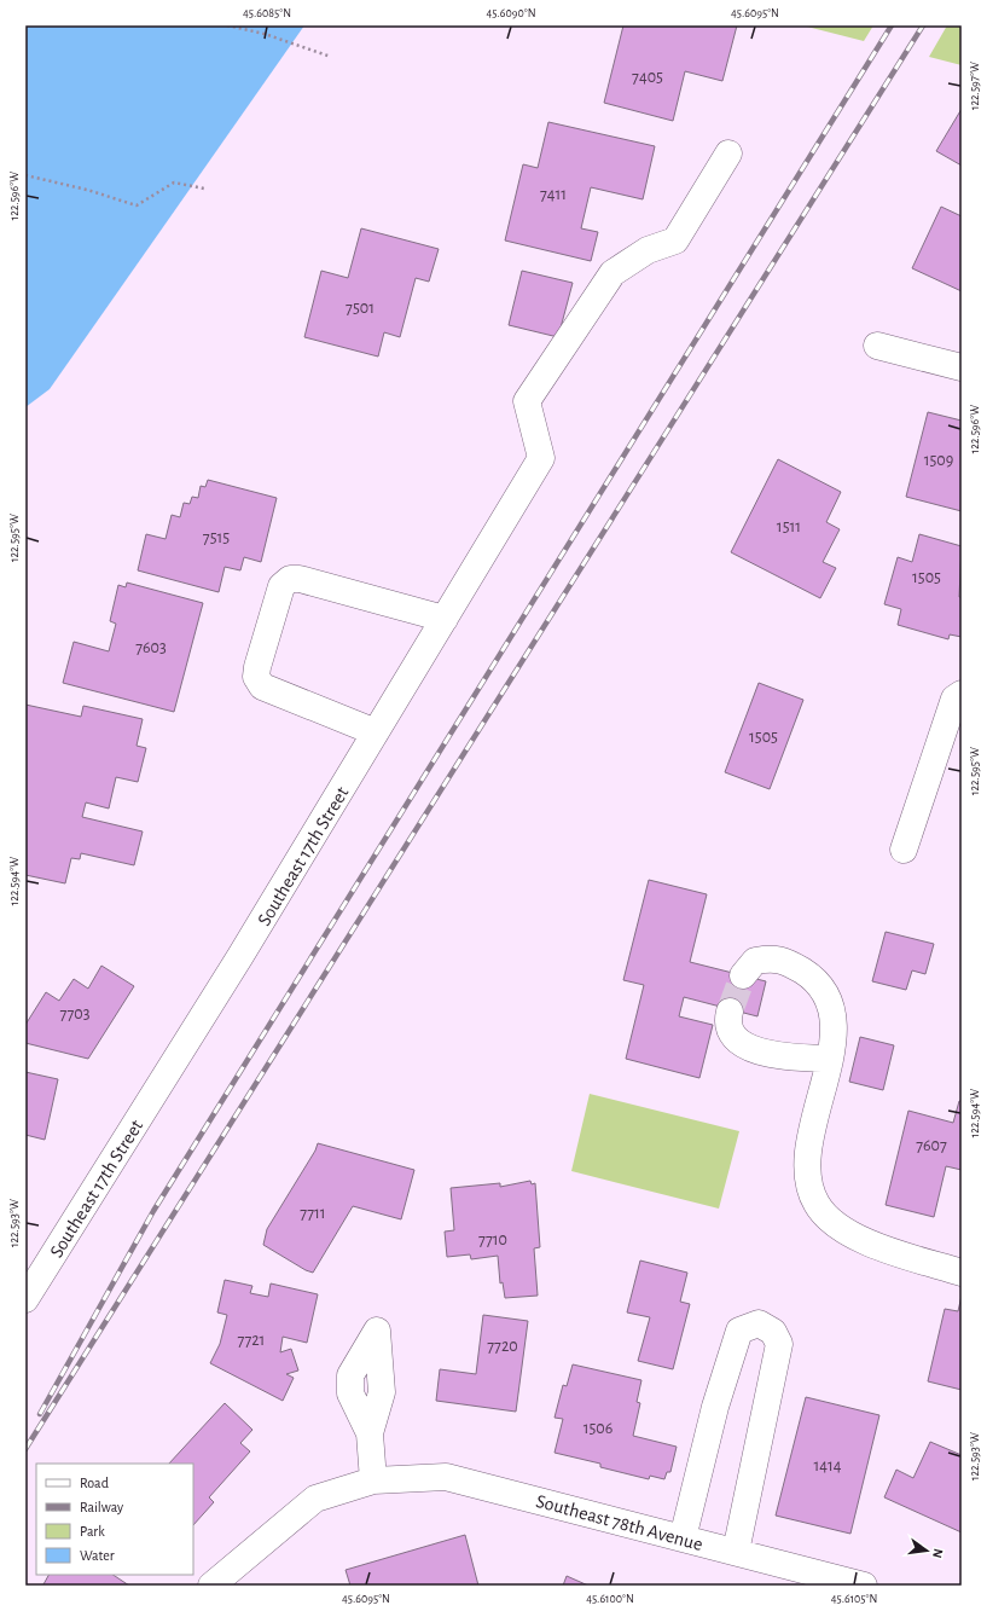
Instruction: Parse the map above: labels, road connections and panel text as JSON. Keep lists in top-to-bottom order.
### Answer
{
  "streets": {
    "street": ["Southeast 17th Street", "Southeast 78th Avenue"]
  },
  "house_numbers": [
    "7405",
    "7411",
    "7501",
    "1509",
    "1511",
    "7515",
    "1505",
    "7603",
    "1505",
    "7703",
    "7607",
    "7711",
    "7710",
    "7721",
    "7720",
    "1506",
    "1414"
  ],
  "legend": [
    "Road",
    "Railway",
    "Park",
    "Water"
  ],
  "north": "right",
  "coordinates": [
    "45.6085°N",
    "45.6090°N",
    "45.6095°N",
    "122.597°W",
    "122.596°W",
    "122.595°W",
    "122.594°W",
    "122.593°W",
    "45.6100°N",
    "45.6105°N"
  ]
}
